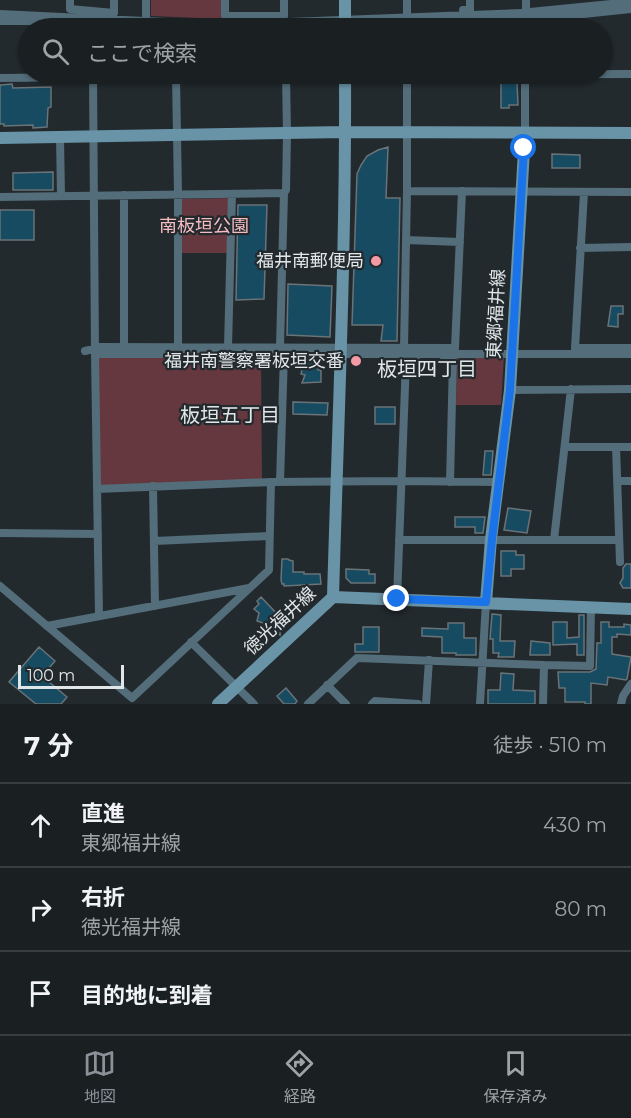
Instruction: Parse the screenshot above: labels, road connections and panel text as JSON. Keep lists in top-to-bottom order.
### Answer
{
  "streets": {
    "street": ["東郷福井線", "徳光福井線"]
  },
  "crossings": [
    ["東郷福井線", "徳光福井線"]
  ],
  "districts": ["板垣四丁目", "板垣五丁目"],
  "parks": ["南板垣公園"],
  "places": ["福井南郵便局", "福井南警察署板垣交番"],
  "scale_bar": "100 m",
  "page": {
    "search": "ここで検索",
    "scale": "100 m",
    "heading": ["7 分", "徒歩 · 510 m"],
    "list": [
      ["直進", "東郷福井線", "430 m"],
      ["右折", "徳光福井線", "80 m"],
      "目的地に到着"
    ],
    "nav": ["地図", "経路", "保存済み"]
  }
}
